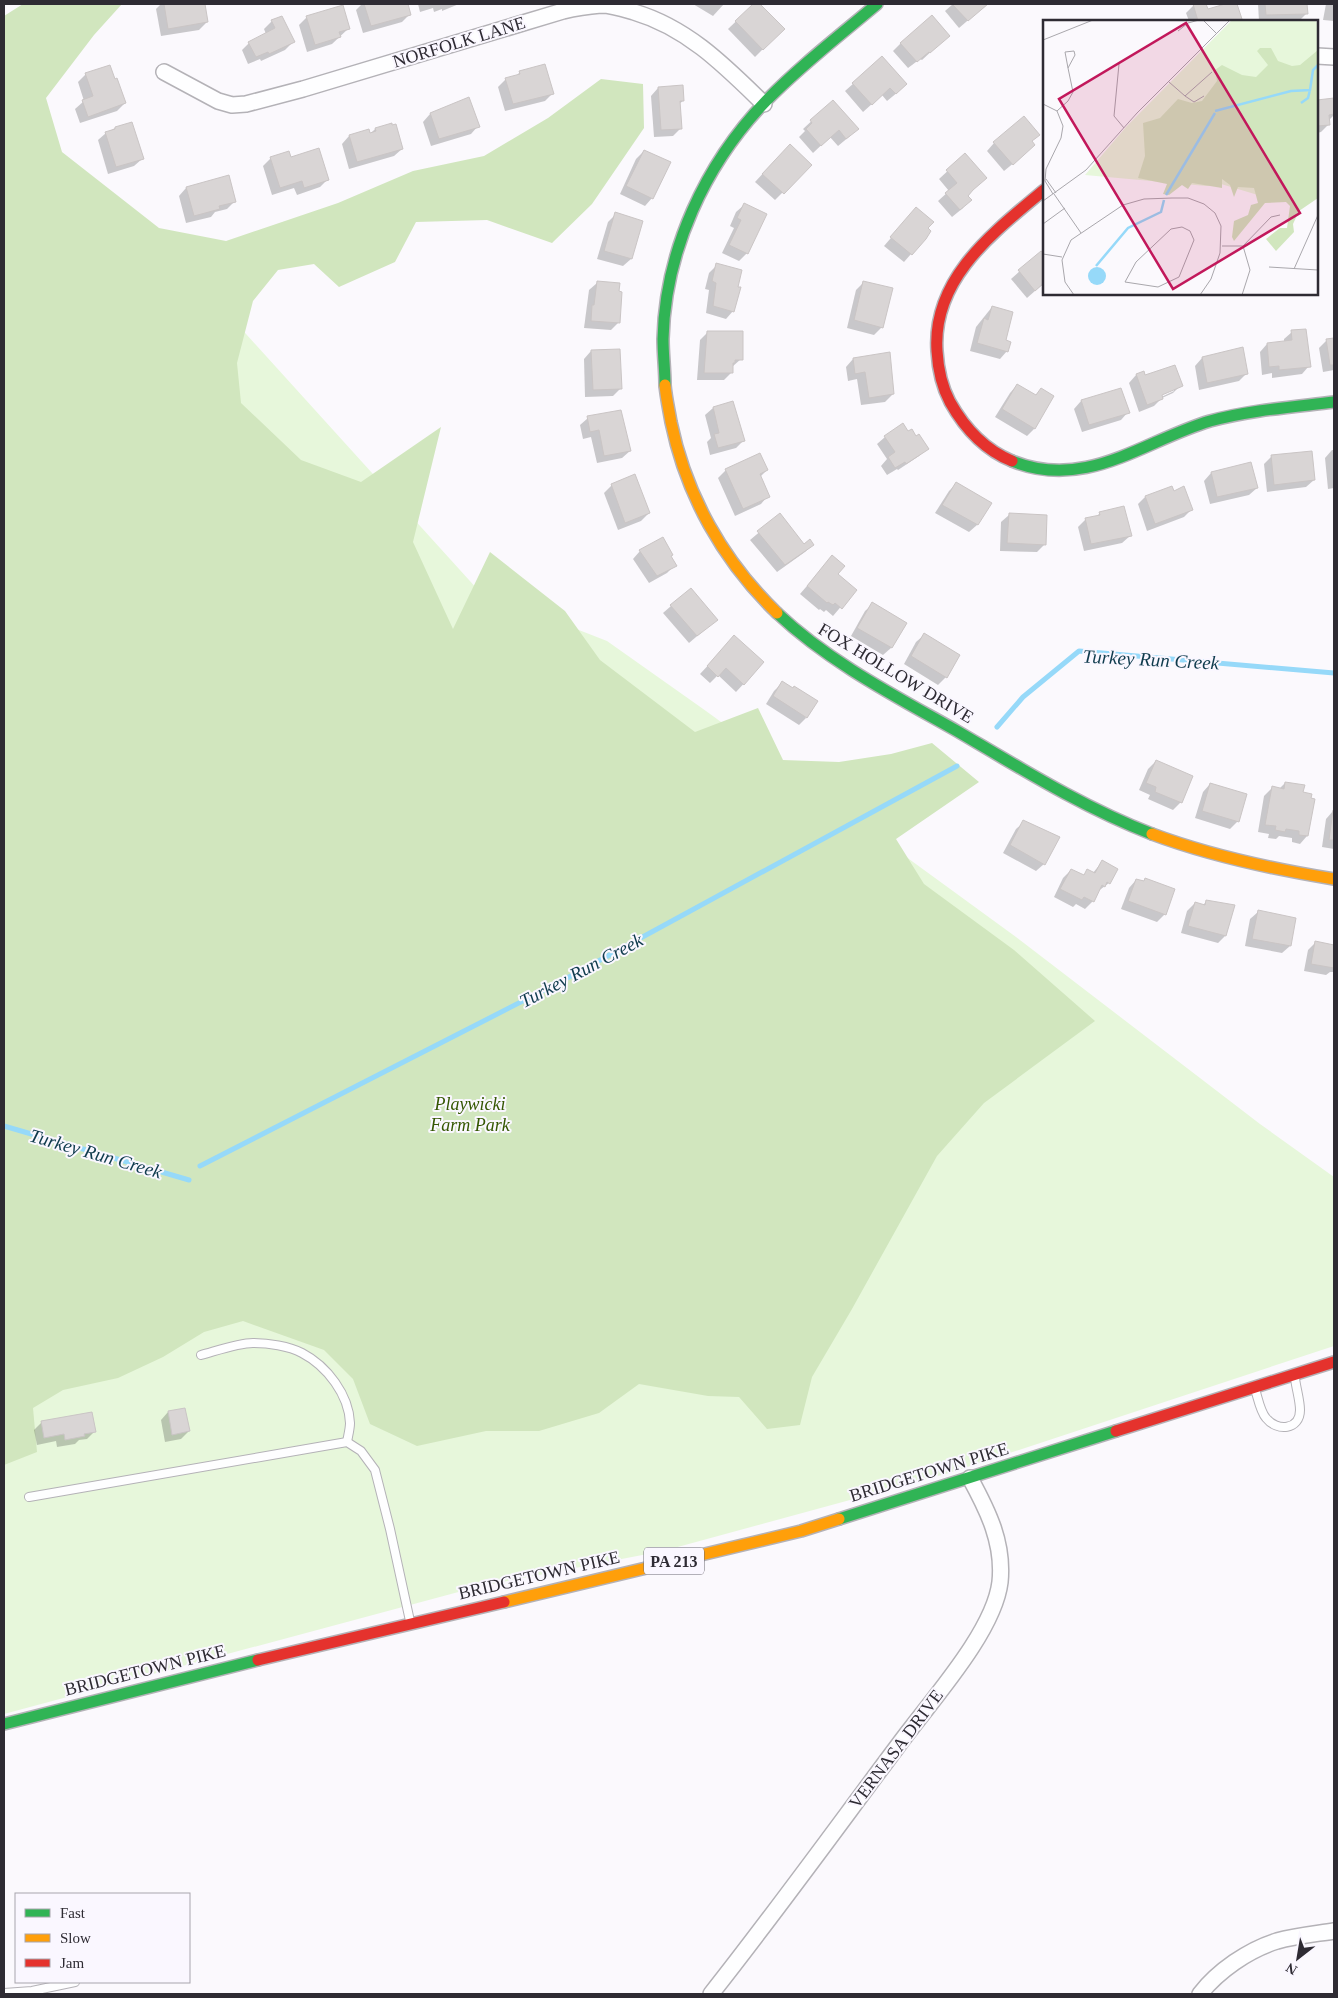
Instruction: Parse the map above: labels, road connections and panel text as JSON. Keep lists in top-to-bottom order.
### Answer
{
  "streets": {
    "street": [
      "NORFOLK LANE",
      "FOX HOLLOW DRIVE",
      "BRIDGETOWN PIKE",
      "PA 213",
      "VERNASA DRIVE"
    ]
  },
  "crossings": [
    ["NORFOLK LANE", "FOX HOLLOW DRIVE"],
    ["BRIDGETOWN PIKE", "VERNASA DRIVE"]
  ],
  "water": ["Turkey Run Creek"],
  "parks": ["Playwicki Farm Park"],
  "legend": ["Fast", "Slow", "Jam"],
  "north": "bottom left"
}
